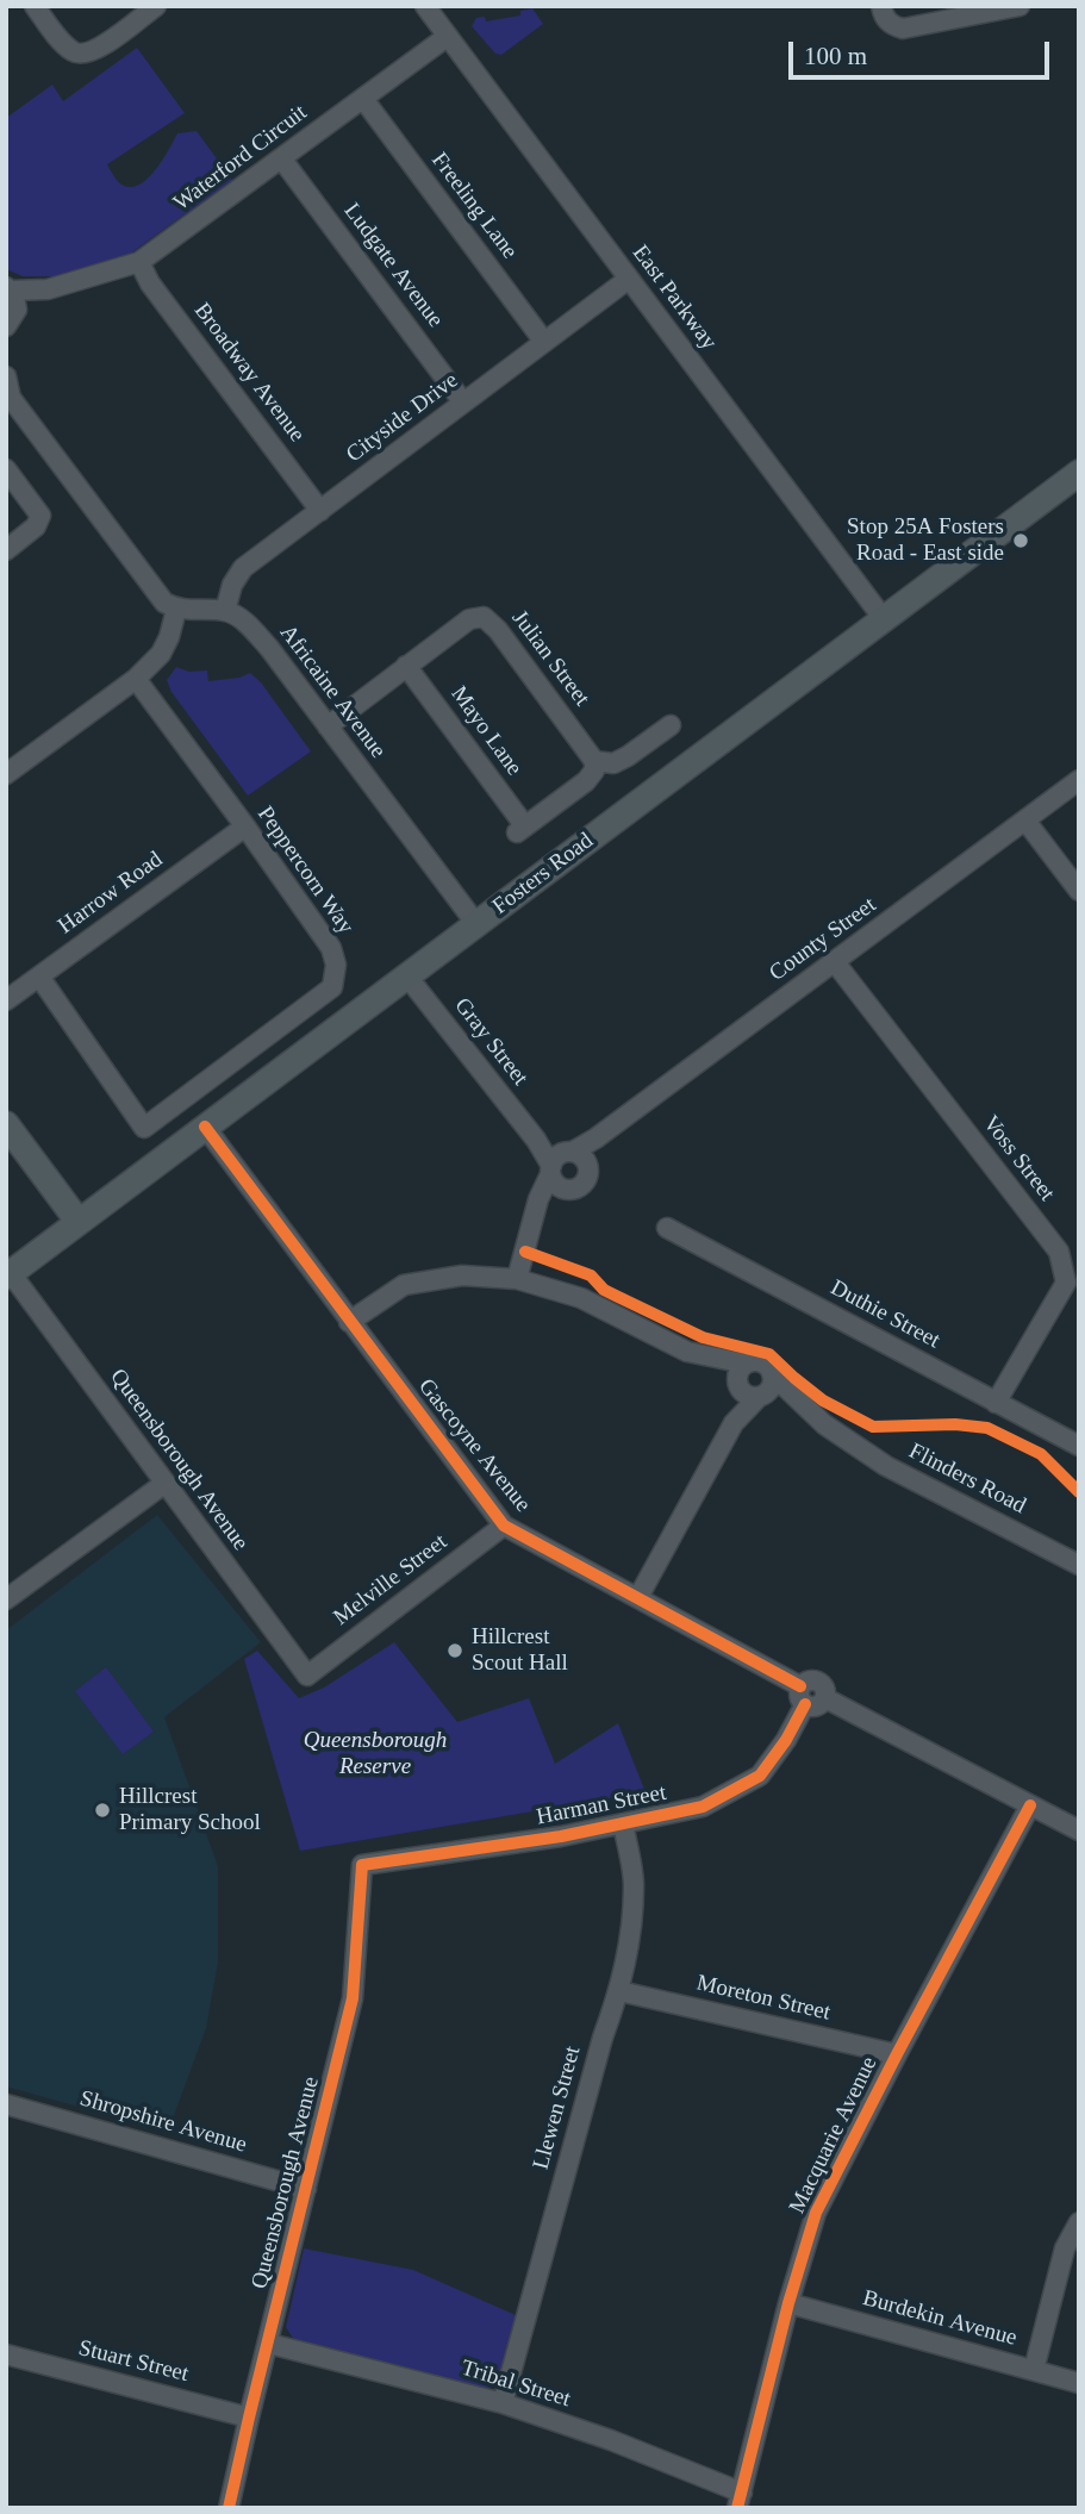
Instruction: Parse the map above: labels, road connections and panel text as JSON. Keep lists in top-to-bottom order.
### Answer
{
  "streets": {
    "main road": ["Fosters Road"],
    "street": [
      "Waterford Circuit",
      "Freeling Lane",
      "Ludgate Avenue",
      "East Parkway",
      "Broadway Avenue",
      "Cityside Drive",
      "Julian Street",
      "Africaine Avenue",
      "Mayo Lane",
      "Peppercorn Way",
      "Harrow Road",
      "County Street",
      "Gray Street",
      "Voss Street",
      "Duthie Street",
      "Gascoyne Avenue",
      "Queensborough Avenue",
      "Flinders Road",
      "Melville Street",
      "Harman Street",
      "Moreton Street",
      "Llewen Street",
      "Shropshire Avenue",
      "Macquarie Avenue",
      "Burdekin Avenue",
      "Stuart Street",
      "Tribal Street"
    ]
  },
  "crossings": [
    ["Waterford Circuit", "Freeling Lane"],
    ["Waterford Circuit", "Ludgate Avenue"],
    ["Waterford Circuit", "East Parkway"],
    ["Waterford Circuit", "Broadway Avenue"],
    ["Freeling Lane", "Cityside Drive"],
    ["Ludgate Avenue", "Cityside Drive"],
    ["East Parkway", "Cityside Drive"],
    ["East Parkway", "Fosters Road"],
    ["Broadway Avenue", "Cityside Drive"],
    ["Cityside Drive", "Africaine Avenue"],
    ["Julian Street", "Africaine Avenue"],
    ["Julian Street", "Mayo Lane"],
    ["Africaine Avenue", "Fosters Road"],
    ["Peppercorn Way", "Harrow Road"],
    ["Fosters Road", "Gray Street"],
    ["Fosters Road", "Gascoyne Avenue"],
    ["Fosters Road", "Queensborough Avenue"],
    ["County Street", "Gray Street"],
    ["County Street", "Voss Street"],
    ["Voss Street", "Duthie Street"],
    ["Gascoyne Avenue", "Melville Street"],
    ["Gascoyne Avenue", "Harman Street"],
    ["Queensborough Avenue", "Melville Street"],
    ["Queensborough Avenue", "Harman Street"],
    ["Queensborough Avenue", "Shropshire Avenue"],
    ["Queensborough Avenue", "Stuart Street"],
    ["Queensborough Avenue", "Tribal Street"],
    ["Harman Street", "Llewen Street"],
    ["Moreton Street", "Llewen Street"],
    ["Moreton Street", "Macquarie Avenue"],
    ["Llewen Street", "Tribal Street"],
    ["Macquarie Avenue", "Burdekin Avenue"],
    ["Macquarie Avenue", "Tribal Street"]
  ],
  "parks": ["Queensborough Reserve"],
  "places": ["Stop 25A Fosters Road - East side", "Hillcrest Scout Hall", "Hillcrest Primary School"],
  "scale_bar": "100 m"
}
